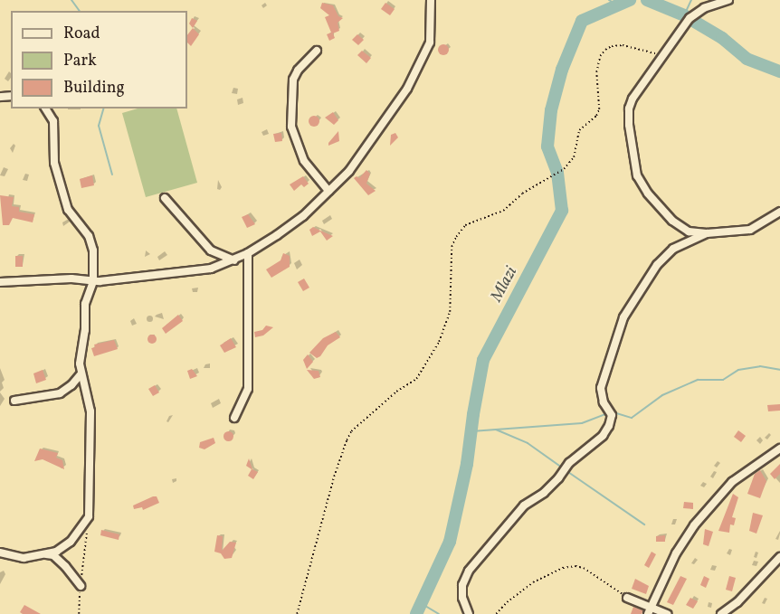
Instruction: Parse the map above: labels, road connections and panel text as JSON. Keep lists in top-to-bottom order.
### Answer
{
  "water": ["Mlazi"],
  "legend": ["Road", "Park", "Building"]
}
